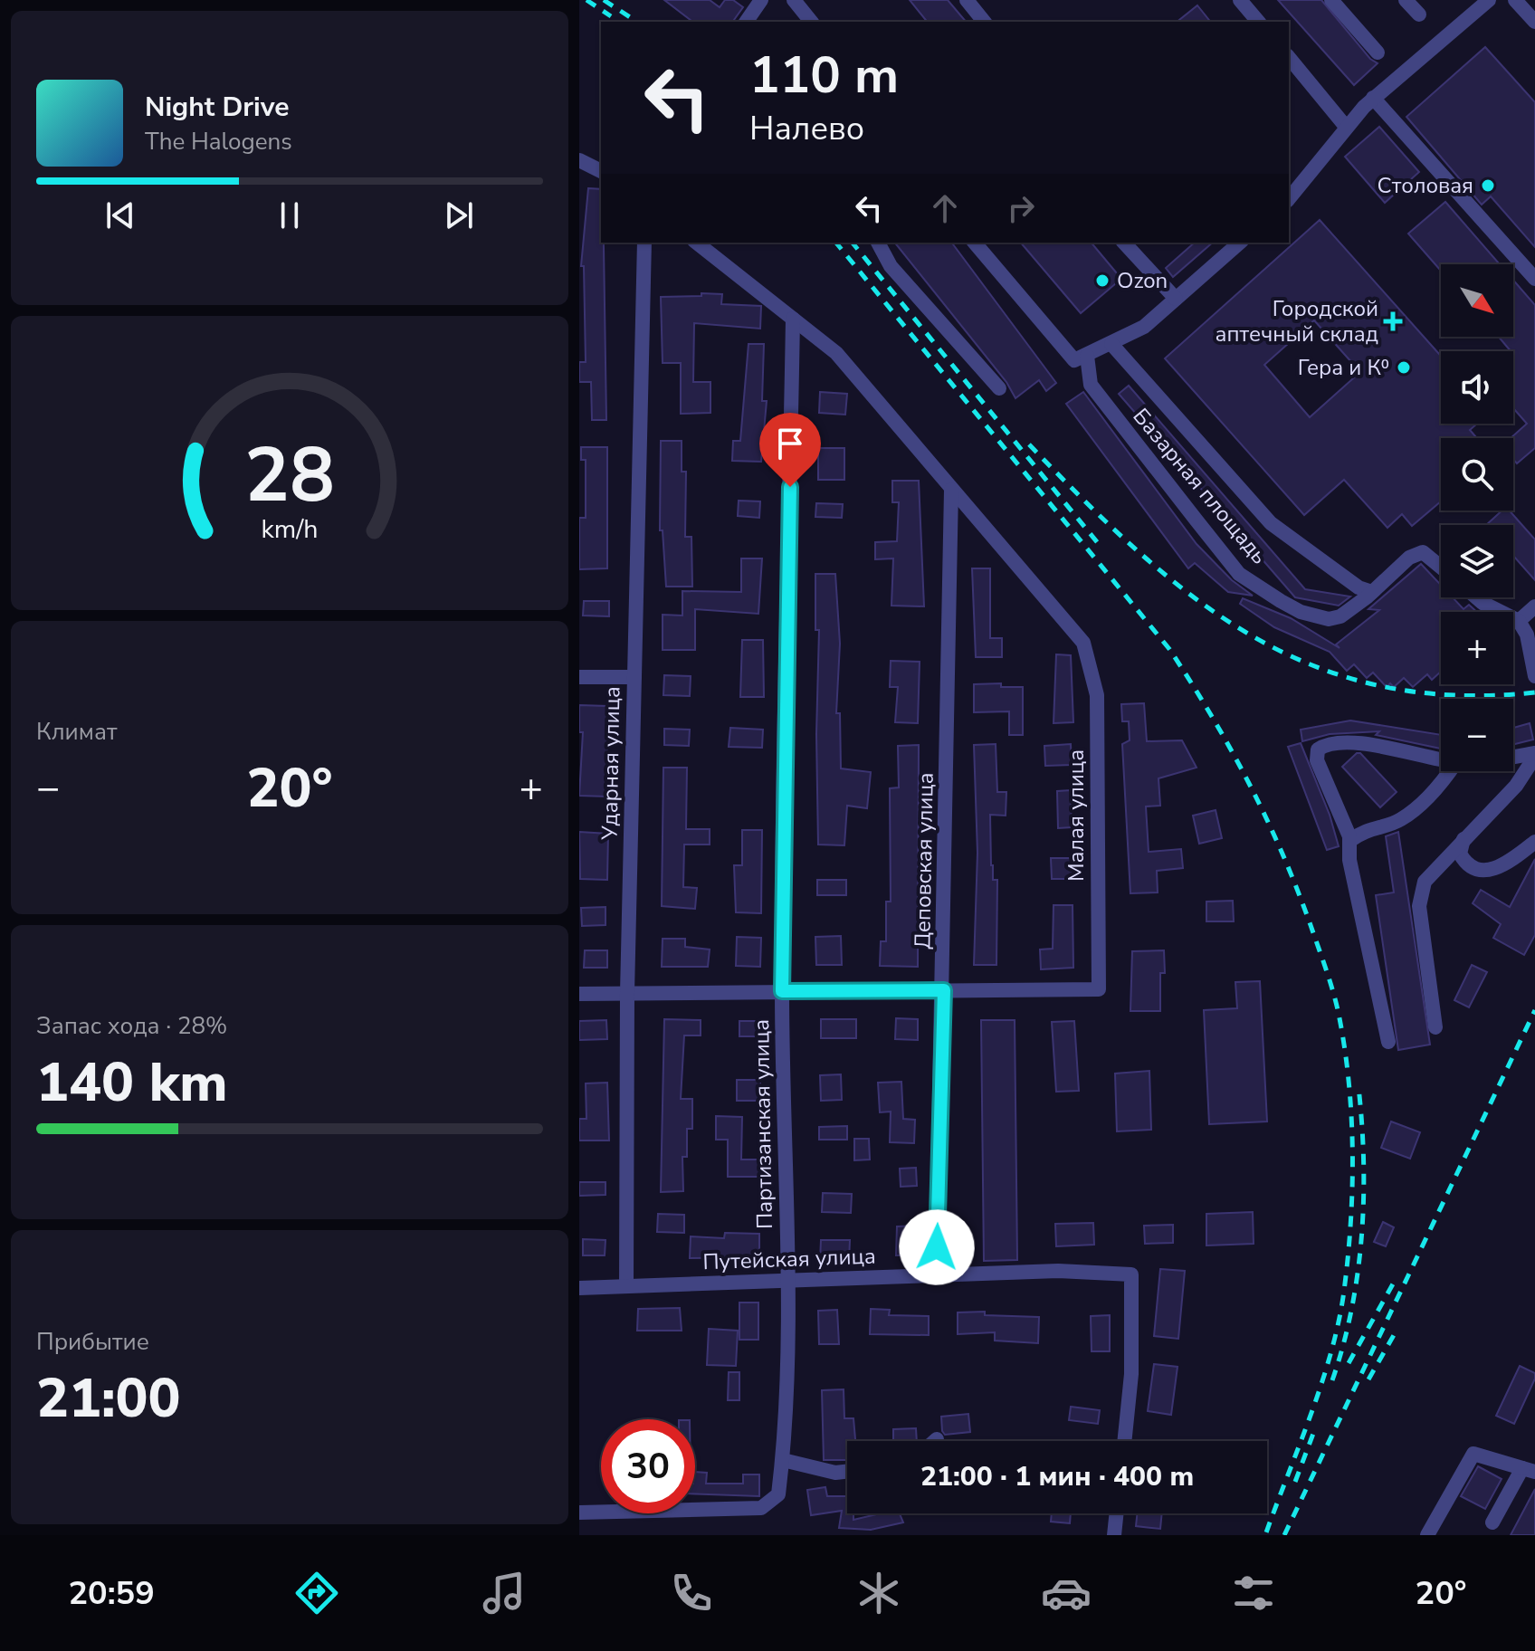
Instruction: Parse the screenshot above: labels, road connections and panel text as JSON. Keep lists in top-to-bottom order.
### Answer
{
  "streets": {
    "street": [
      "Базарная площадь",
      "Ударная улица",
      "Малая улица",
      "Деповская улица",
      "Партизанская улица",
      "Путейская улица"
    ]
  },
  "crossings": [
    ["Ударная улица", "Путейская улица"],
    ["Малая улица", "Деповская улица"],
    ["Деповская улица", "Путейская улица"],
    ["Партизанская улица", "Путейская улица"]
  ],
  "places": {
    "other": ["Столовая", "Ozon", "Гера и К⁰"],
    "health": ["Городской аптечный склад"]
  },
  "north": "bottom right",
  "page": {
    "turn": ["110 m", "Налево"],
    "song": ["Night Drive", "The Halogens"],
    "map_buttons": ["+", "−"],
    "tile": [
      "Климат",
      ["Запас хода · 28%", "140 km"],
      ["Прибытие", "21:00"]
    ],
    "heat": ["−", "20°", "+"],
    "limit": "30",
    "trip": "21:00 · 1 мин · 400 m",
    "tabs": ["20:59", "20°"],
    "gauge": ["28", "km/h"]
  }
}
